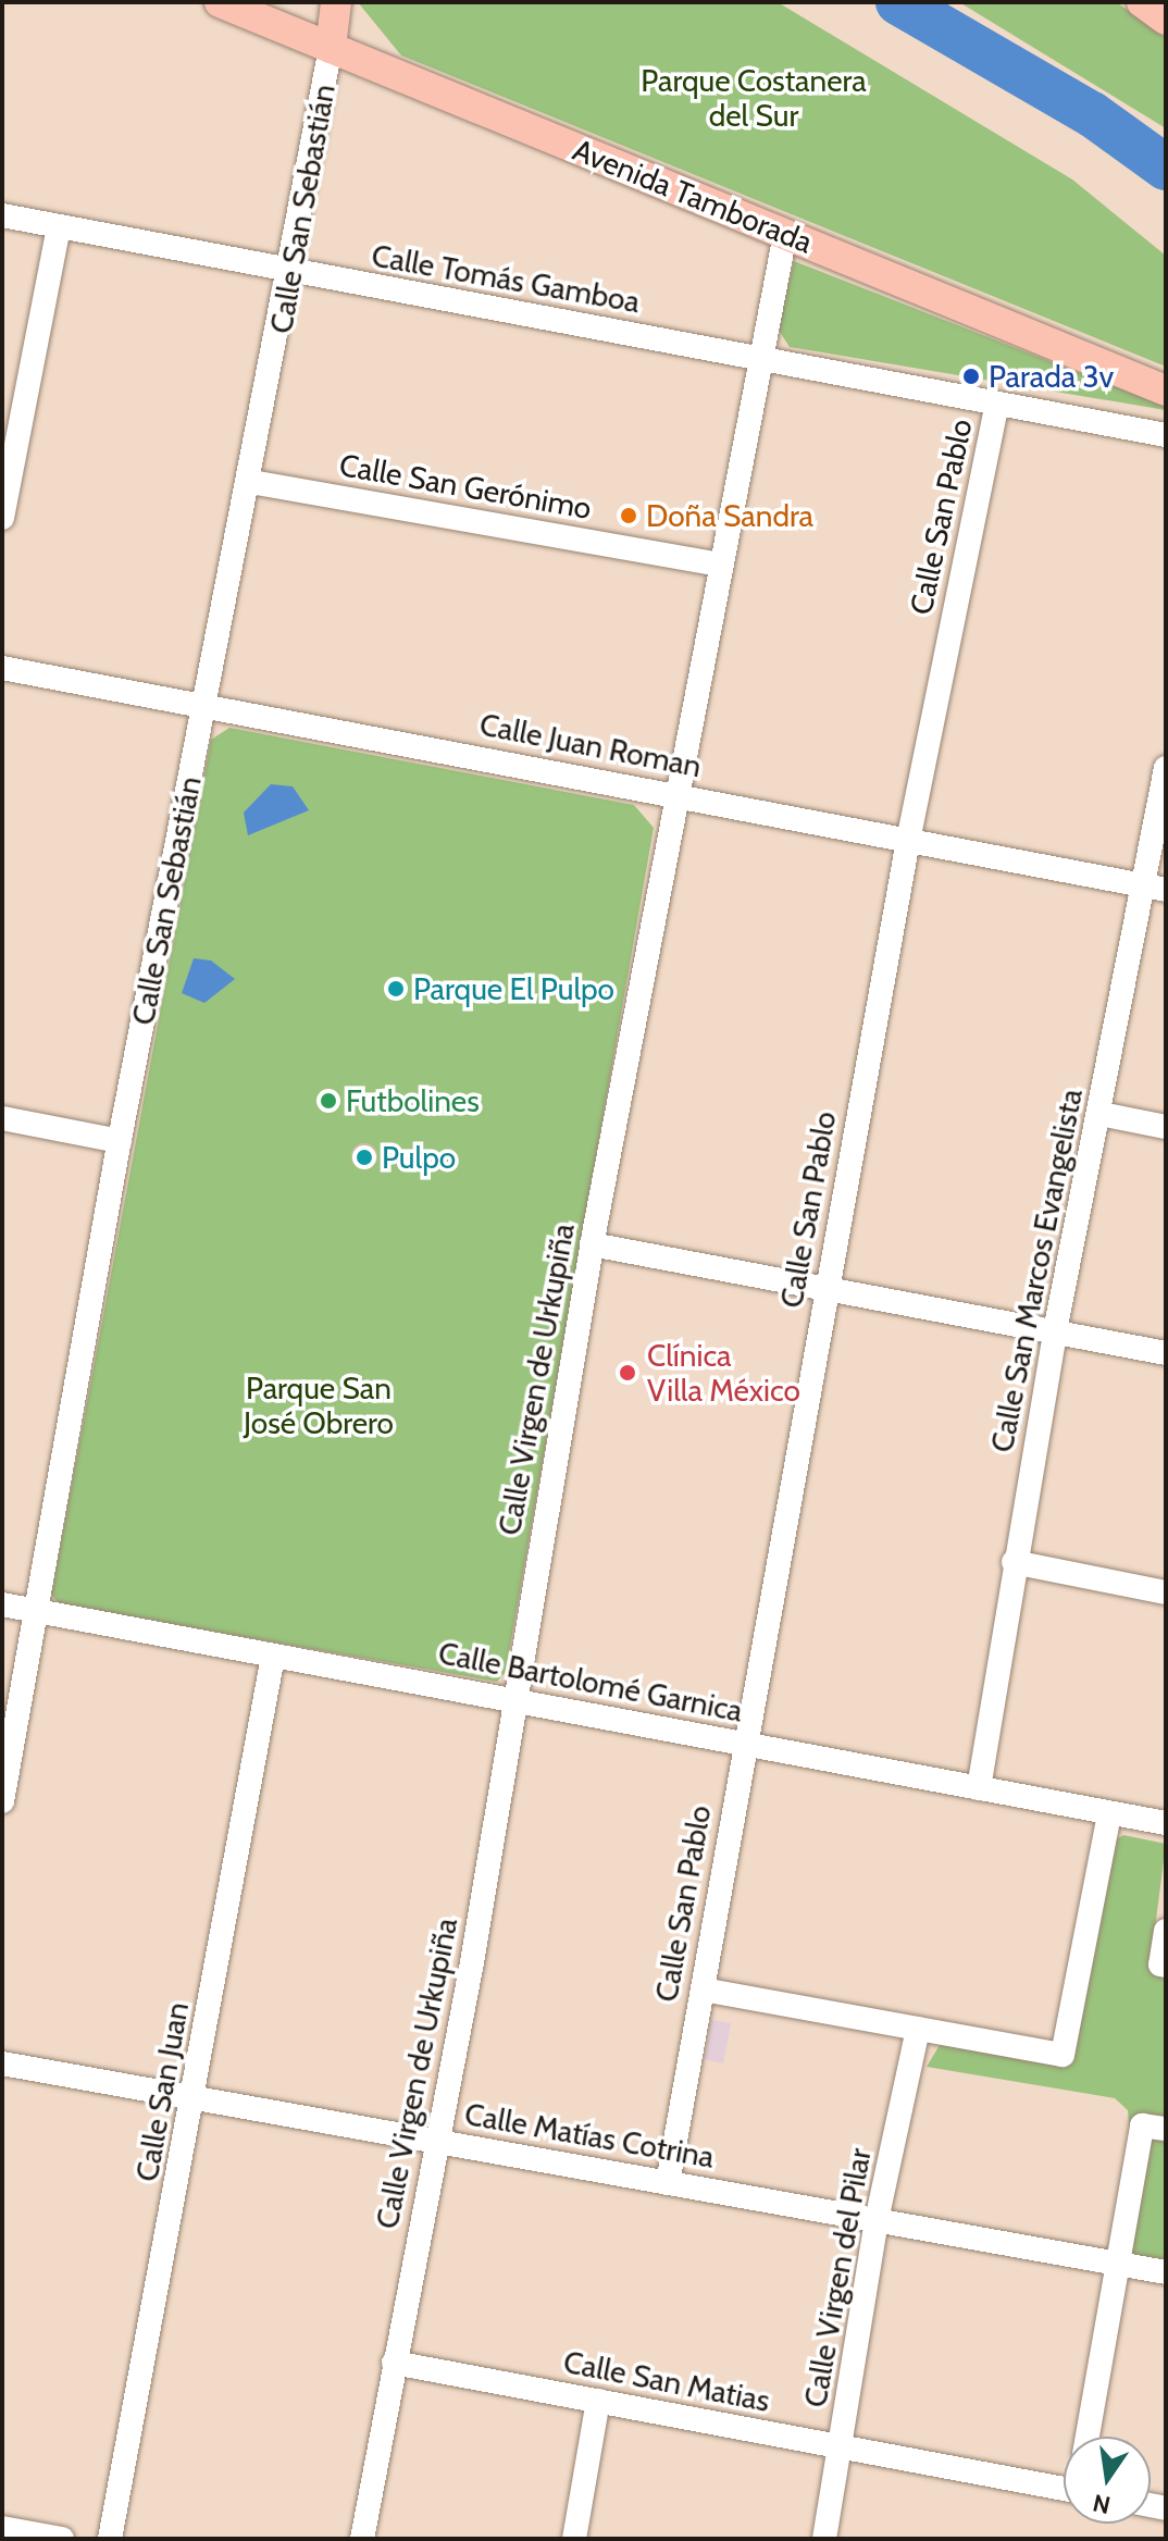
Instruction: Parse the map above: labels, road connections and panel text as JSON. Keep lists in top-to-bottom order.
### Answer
{
  "streets": {
    "main road": ["Avenida Tamborada", "Calle San Sebastián"],
    "street": [
      "Calle Tomás Gamboa",
      "Calle San Gerónimo",
      "Calle San Pablo",
      "Calle Juan Roman",
      "Calle San Marcos Evangelista",
      "Calle Virgen de Urkupiña",
      "Calle Bartolomé Garnica",
      "Calle San Juan",
      "Calle Matías Cotrina",
      "Calle Virgen del Pilar",
      "Calle San Matias"
    ]
  },
  "crossings": [
    ["Avenida Tamborada", "Calle San Sebastián"],
    ["Avenida Tamborada", "Calle Virgen de Urkupiña"],
    ["Calle San Sebastián", "Calle Tomás Gamboa"],
    ["Calle San Sebastián", "Calle San Gerónimo"],
    ["Calle San Sebastián", "Calle Juan Roman"],
    ["Calle San Sebastián", "Calle Bartolomé Garnica"],
    ["Calle Tomás Gamboa", "Calle San Pablo"],
    ["Calle Tomás Gamboa", "Calle Virgen de Urkupiña"],
    ["Calle San Gerónimo", "Calle Virgen de Urkupiña"],
    ["Calle San Pablo", "Calle Juan Roman"],
    ["Calle San Pablo", "Calle Bartolomé Garnica"],
    ["Calle San Pablo", "Calle Matías Cotrina"],
    ["Calle Juan Roman", "Calle San Marcos Evangelista"],
    ["Calle Juan Roman", "Calle Virgen de Urkupiña"],
    ["Calle San Marcos Evangelista", "Calle Bartolomé Garnica"],
    ["Calle Virgen de Urkupiña", "Calle Bartolomé Garnica"],
    ["Calle Virgen de Urkupiña", "Calle Matías Cotrina"],
    ["Calle Virgen de Urkupiña", "Calle San Matias"],
    ["Calle Bartolomé Garnica", "Calle San Juan"],
    ["Calle San Juan", "Calle Matías Cotrina"],
    ["Calle Matías Cotrina", "Calle Virgen del Pilar"],
    ["Calle Virgen del Pilar", "Calle San Matias"]
  ],
  "parks": ["Parque Costanera del Sur", "Parque San José Obrero"],
  "places": [
    "Parada 3v",
    "Doña Sandra",
    "Parque El Pulpo",
    "Futbolines",
    "Pulpo",
    "Clínica Villa México"
  ],
  "north": "bottom"
}
